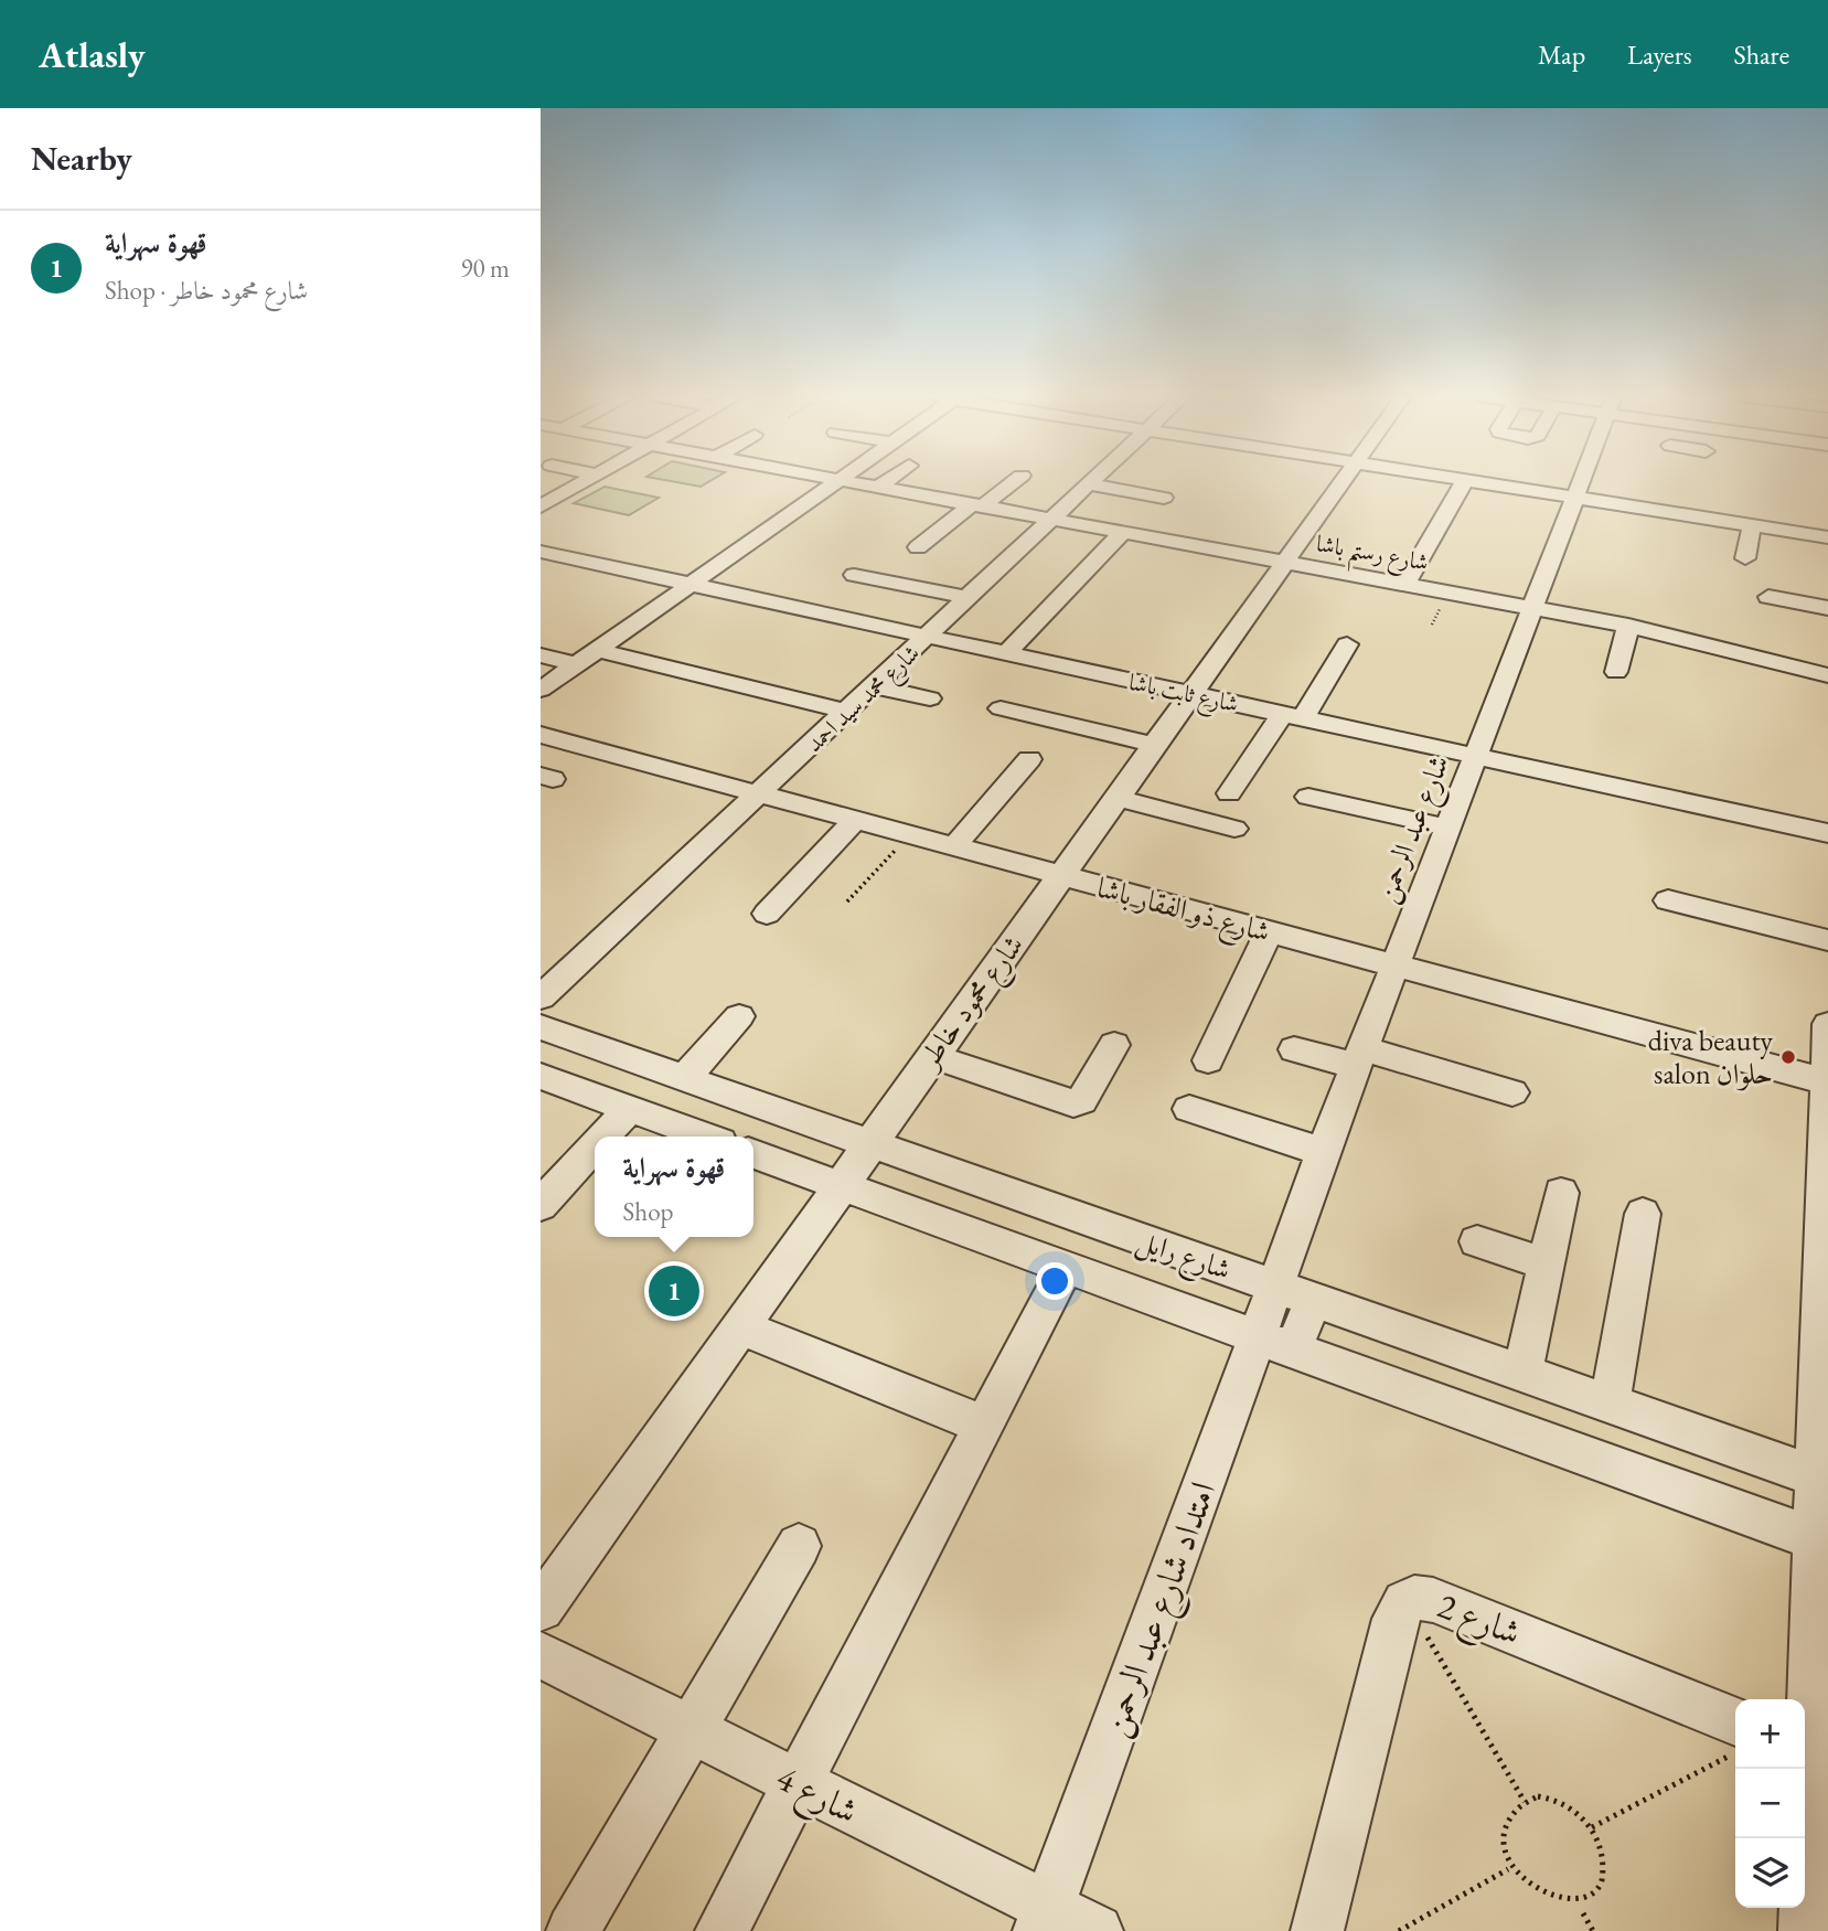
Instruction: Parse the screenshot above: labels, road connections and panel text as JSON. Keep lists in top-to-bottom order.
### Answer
{
  "streets": {
    "street": [
      "شارع رستم باشا",
      "شارع ثابت باشا",
      "شارع محمد سيد احمد",
      "شارع عبد الرحمن",
      "شارع ذو الفقار باشا",
      "شارع محمود خاطر",
      "شارع رايل",
      "امتداد شارع عبد الرحمن",
      "شارع 2",
      "شارع 4"
    ]
  },
  "crossings": [
    ["شارع رستم باشا", "شارع محمد سيد احمد"],
    ["شارع رستم باشا", "شارع عبد الرحمن"],
    ["شارع رستم باشا", "شارع محمود خاطر"],
    ["شارع ثابت باشا", "شارع محمد سيد احمد"],
    ["شارع ثابت باشا", "شارع عبد الرحمن"],
    ["شارع ثابت باشا", "شارع محمود خاطر"],
    ["شارع محمد سيد احمد", "شارع ذو الفقار باشا"],
    ["شارع عبد الرحمن", "شارع ذو الفقار باشا"],
    ["شارع عبد الرحمن", "شارع رايل"],
    ["شارع عبد الرحمن", "امتداد شارع عبد الرحمن"],
    ["شارع ذو الفقار باشا", "شارع محمود خاطر"],
    ["شارع محمود خاطر", "شارع رايل"],
    ["شارع رايل", "امتداد شارع عبد الرحمن"],
    ["امتداد شارع عبد الرحمن", "شارع 4"]
  ],
  "places": ["diva beauty salon حلوان"],
  "page": {
    "header": "Atlasly",
    "nav": ["Map", "Layers", "Share"],
    "heading": "Nearby",
    "list": [
      {
        "mark": "1",
        "name": "قهوة سهراية",
        "note": "Shop · شارع محمود خاطر",
        "value": "90 m"
      }
    ],
    "popup": ["قهوة سهراية", "Shop"],
    "pins": "1",
    "map_buttons": ["+", "−"]
  }
}
